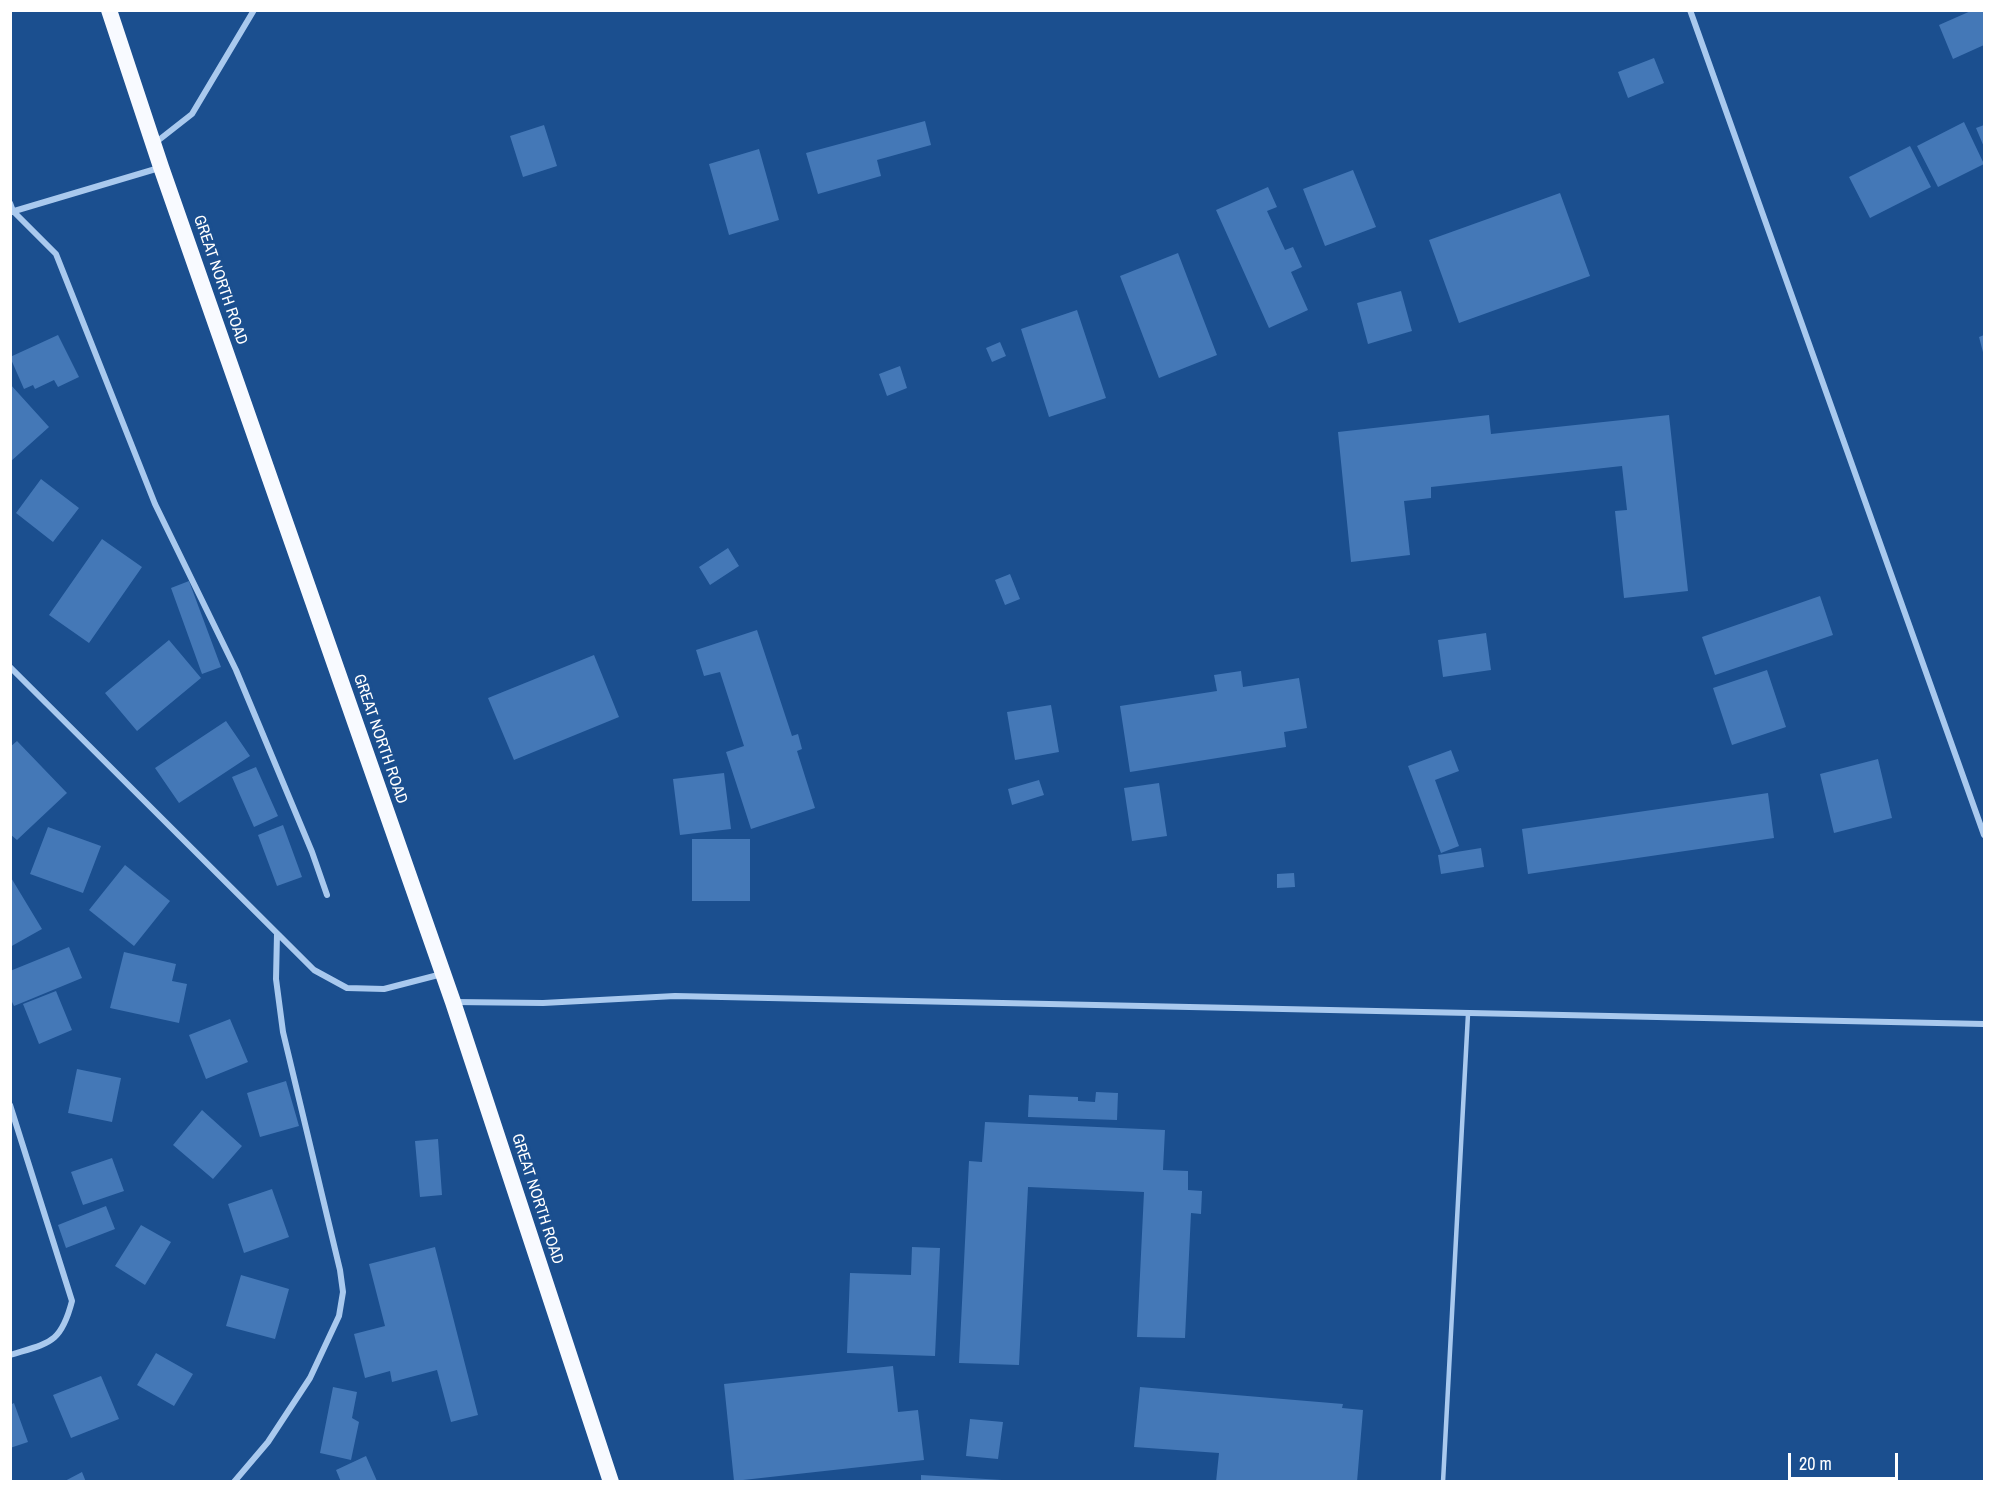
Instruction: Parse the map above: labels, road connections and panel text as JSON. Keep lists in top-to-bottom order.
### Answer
{
  "streets": {
    "highway": ["GREAT NORTH ROAD"]
  },
  "scale_bar": "20 m"
}
